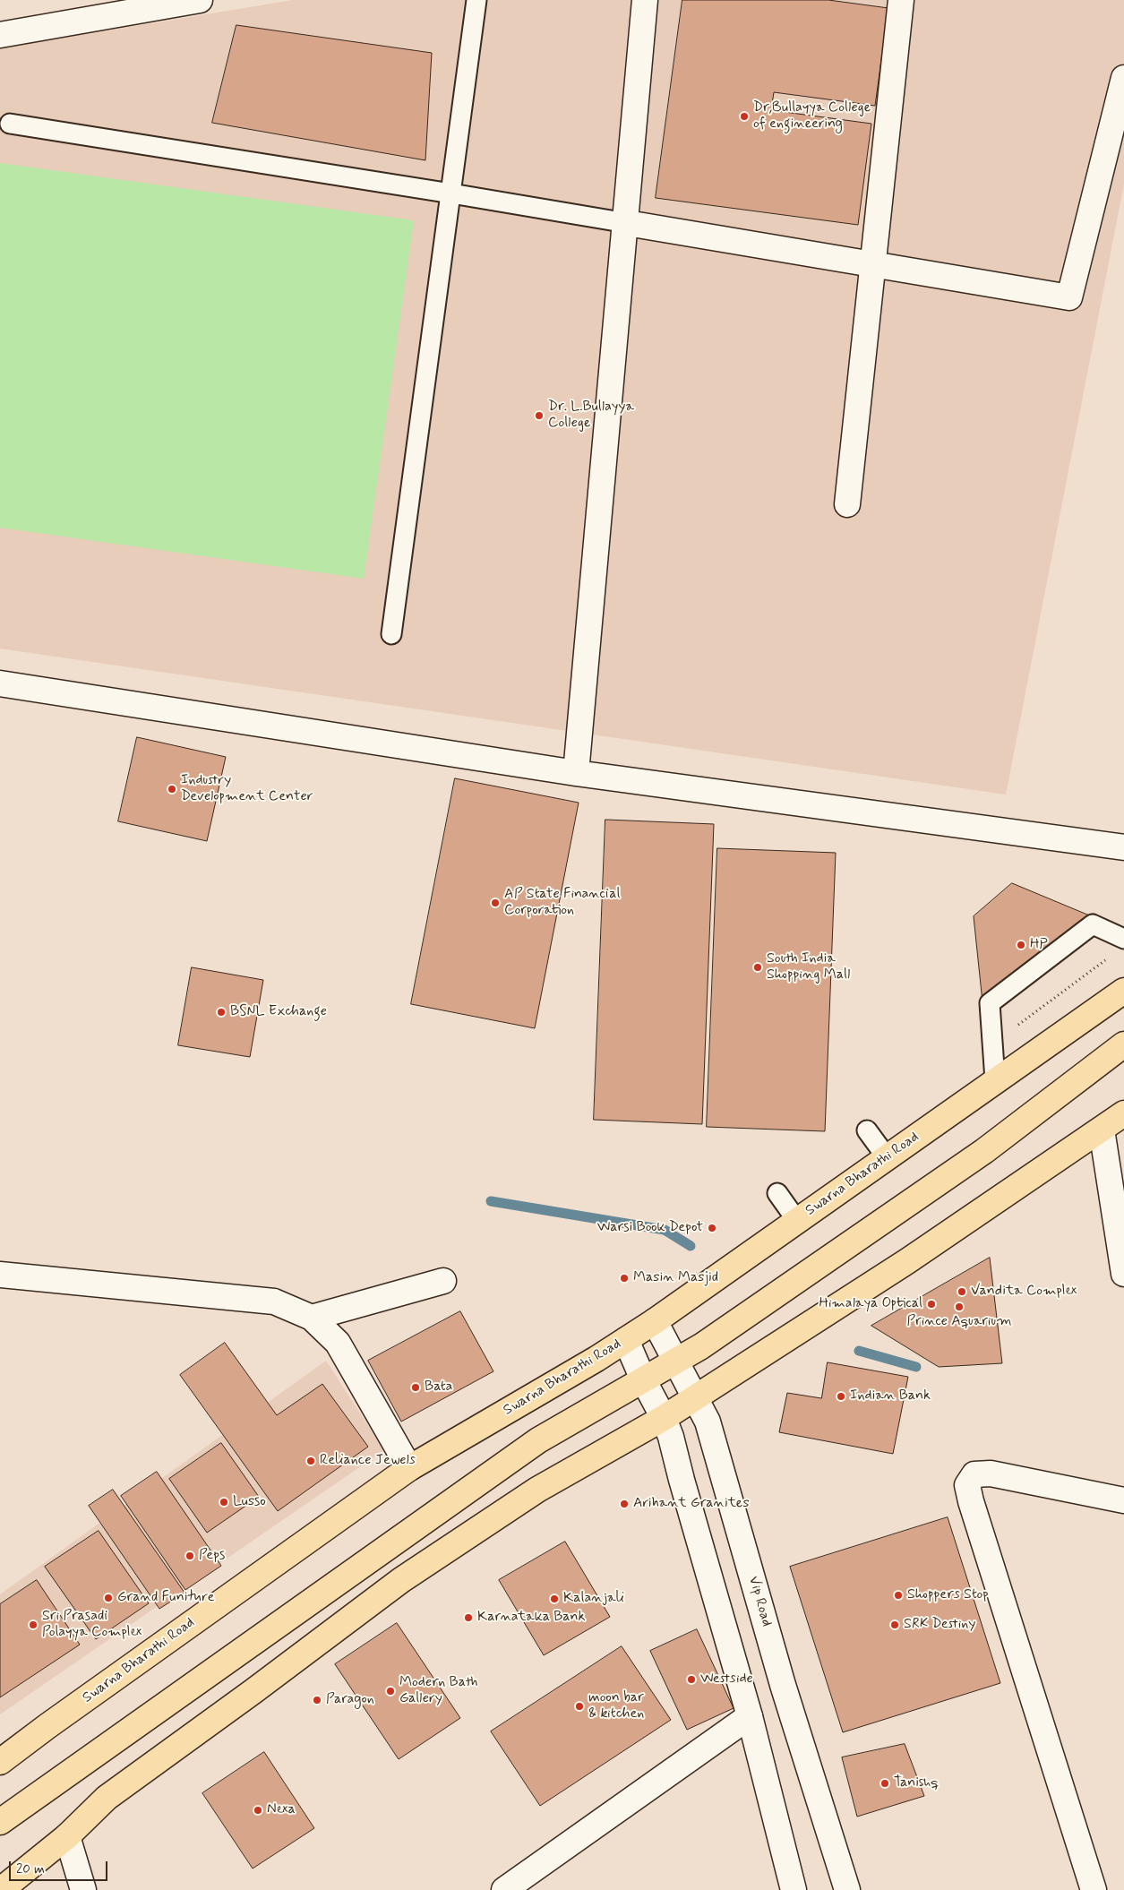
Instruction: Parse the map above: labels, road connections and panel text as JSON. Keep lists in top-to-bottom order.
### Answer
{
  "streets": {
    "main road": ["Swarna Bharathi Road"],
    "street": ["Vip Road"]
  },
  "crossings": [
    ["Swarna Bharathi Road", "Vip Road"]
  ],
  "places": [
    "Dr,Bullayya College of engineering",
    "Dr. L.Bullayya College",
    "Industry Development Center",
    "AP State Financial Corporation",
    "HP",
    "South India Shopping Mall",
    "BSNL Exchange",
    "Warsi Book Depot",
    "Masin Masjid",
    "Vandita Complex",
    "Himalaya Optical",
    "Prince Aquarium",
    "Bata",
    "Indian Bank",
    "Reliance Jewels",
    "Lusso",
    "Arihant Granites",
    "Peps",
    "Shoppers Stop",
    "Grand Funiture",
    "Kalanjali",
    "Karnataka Bank",
    "Sri Prasadi Polayya Complex",
    "SRK Destiny",
    "Westside",
    "Modern Bath Gallery",
    "Paragon",
    "moon bar & kitchen",
    "Tanishq",
    "Nexa"
  ],
  "scale_bar": "20 m"
}
